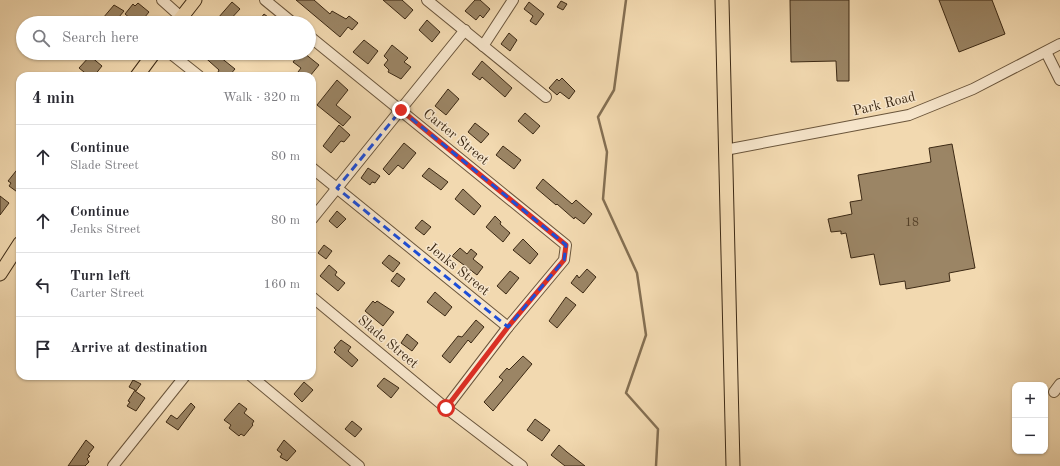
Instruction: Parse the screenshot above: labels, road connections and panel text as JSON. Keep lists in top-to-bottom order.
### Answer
{
  "streets": {
    "street": [
      "Park Road",
      "Carter Street",
      "Jenks Street",
      "Slade Street"
    ]
  },
  "crossings": [
    ["Carter Street", "Jenks Street"]
  ],
  "house_numbers": ["18"],
  "page": {
    "search": "Search here",
    "heading": ["4 min", "Walk · 320 m"],
    "list": [
      ["Continue", "Slade Street", "80 m"],
      ["Continue", "Jenks Street", "80 m"],
      ["Turn left", "Carter Street", "160 m"],
      "Arrive at destination"
    ],
    "map_buttons": ["+", "−"]
  }
}
